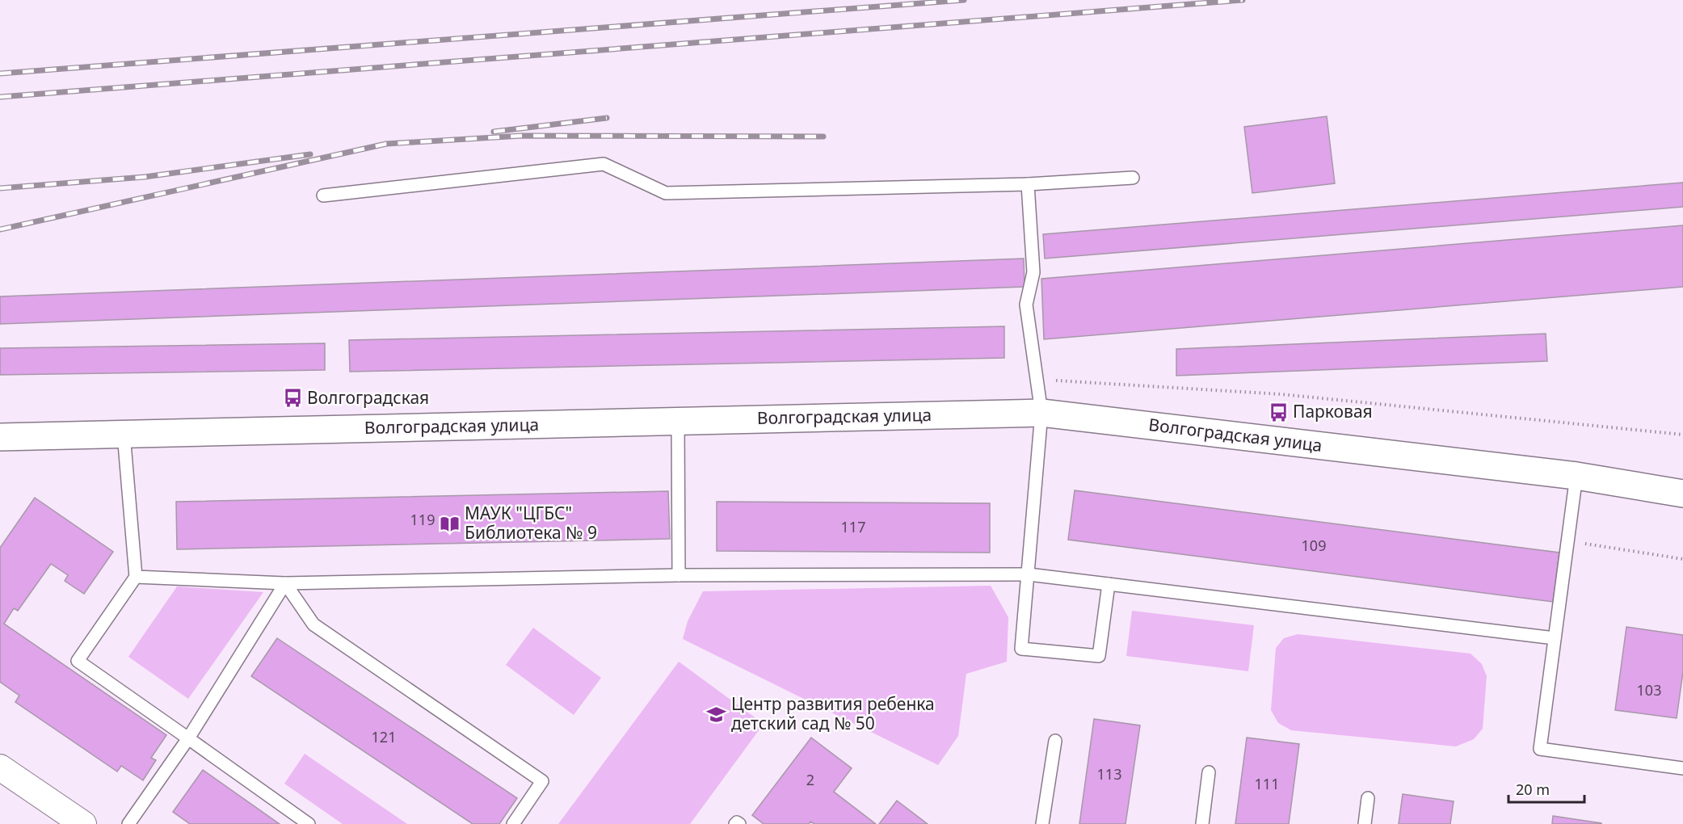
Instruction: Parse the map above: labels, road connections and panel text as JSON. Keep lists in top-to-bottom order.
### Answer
{
  "streets": {
    "street": ["Волгоградская улица"]
  },
  "places": {
    "bus stop": ["Волгоградская", "Парковая"],
    "library": ["МАУК \"ЦГБС\" Библиотека № 9"],
    "school or university": ["Центр развития ребенка детский сад № 50"]
  },
  "house_numbers": [
    "119",
    "117",
    "109",
    "103",
    "121",
    "113",
    "2",
    "111"
  ],
  "scale_bar": "20 m"
}
